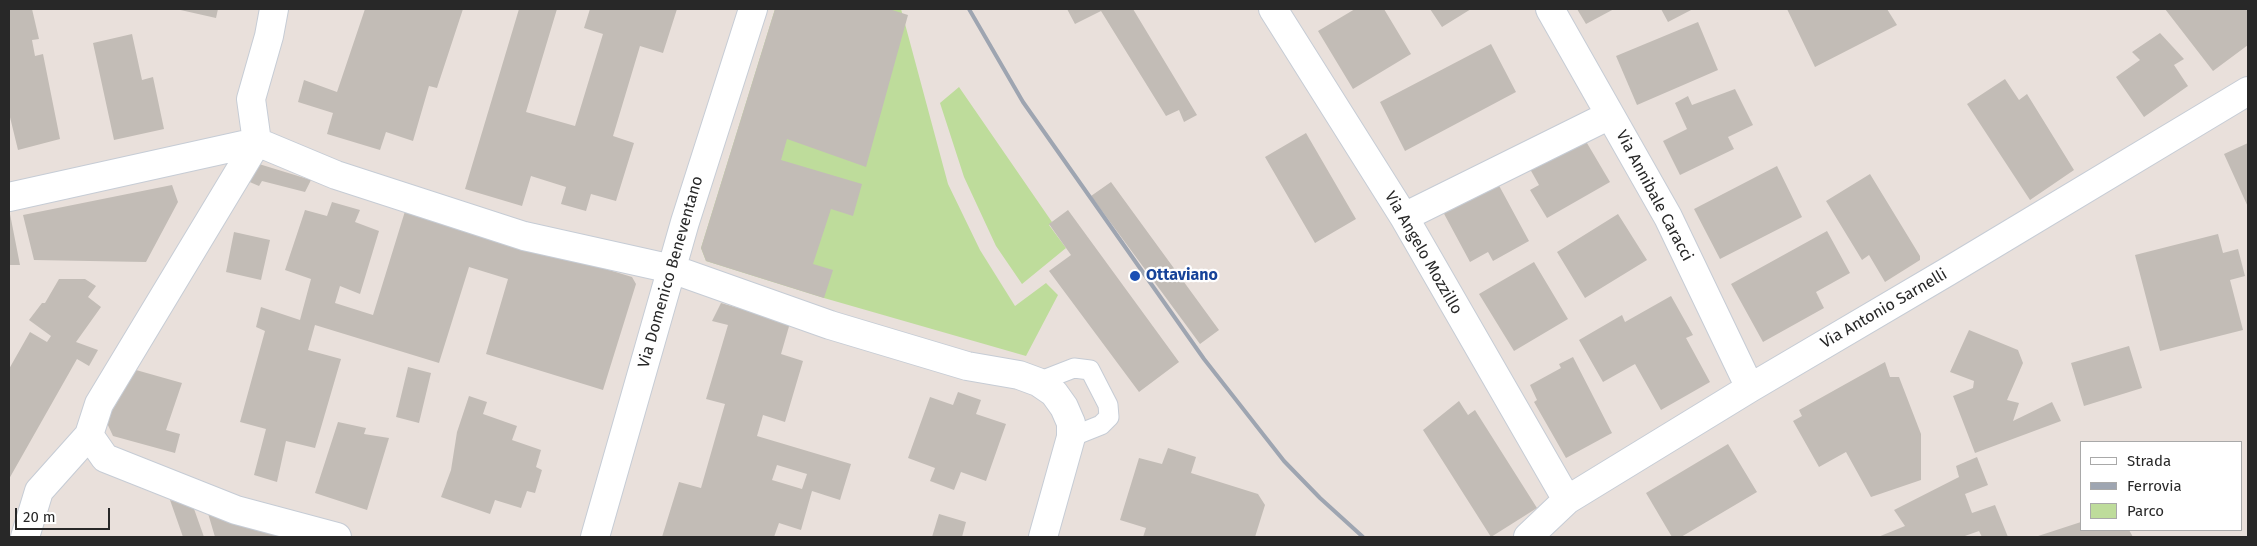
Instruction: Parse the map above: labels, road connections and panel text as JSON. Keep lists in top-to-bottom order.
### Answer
{
  "streets": {
    "street": [
      "Via Annibale Caracci",
      "Via Angelo Mozzillo",
      "Via Domenico Beneventano",
      "Via Antonio Sarnelli"
    ]
  },
  "crossings": [
    ["Via Annibale Caracci", "Via Antonio Sarnelli"],
    ["Via Angelo Mozzillo", "Via Antonio Sarnelli"]
  ],
  "places": ["Ottaviano"],
  "legend": ["Strada", "Ferrovia", "Parco"],
  "scale_bar": "20 m"
}
